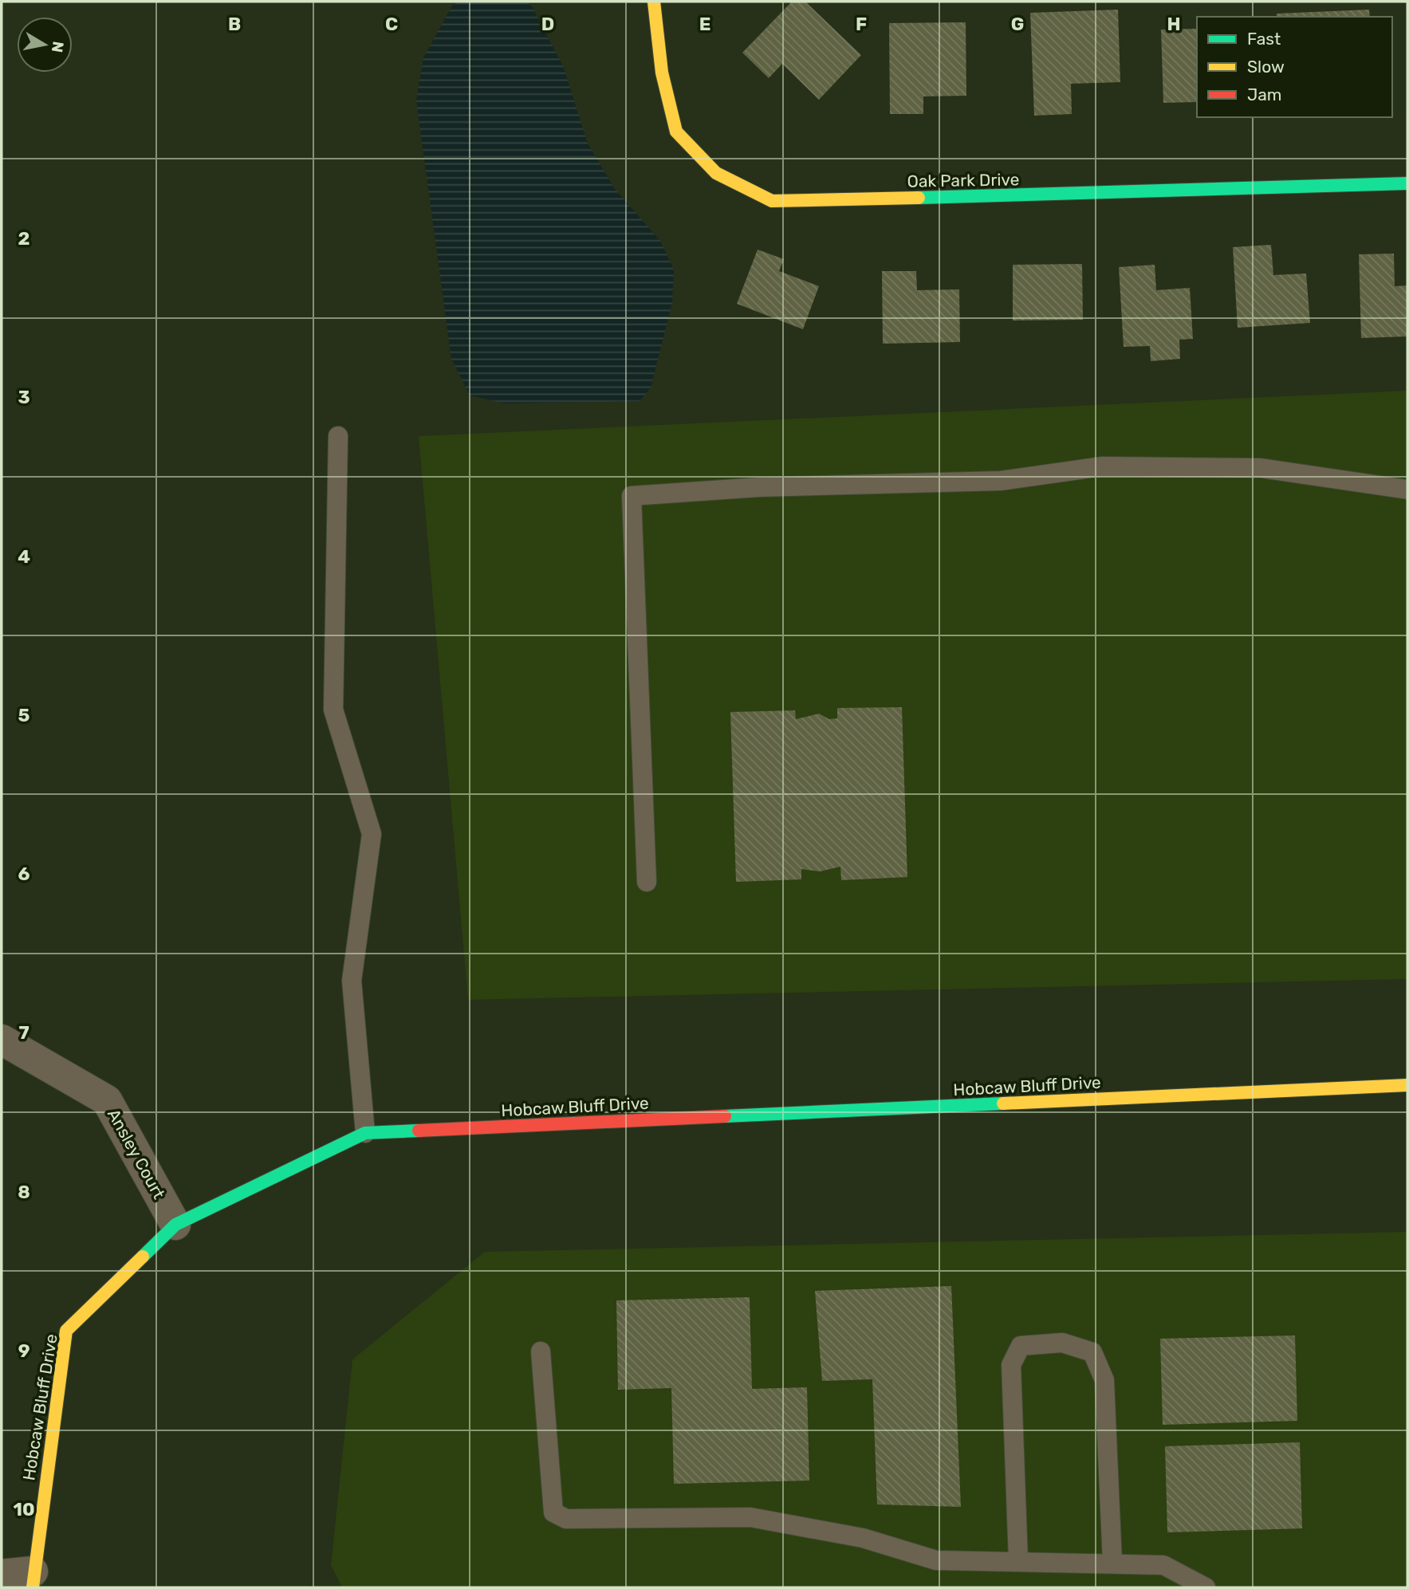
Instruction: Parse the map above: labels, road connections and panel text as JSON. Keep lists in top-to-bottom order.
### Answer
{
  "streets": {
    "street": ["Oak Park Drive", "Hobcaw Bluff Drive", "Ansley Court"]
  },
  "crossings": [
    ["Hobcaw Bluff Drive", "Ansley Court"]
  ],
  "legend": ["Fast", "Slow", "Jam"],
  "north": "right",
  "grid": {
    "columns": [
      "B",
      "C",
      "D",
      "E",
      "F",
      "G",
      "H"
    ],
    "rows": [
      "2",
      "3",
      "4",
      "5",
      "6",
      "7",
      "8",
      "9",
      "10"
    ]
  }
}
